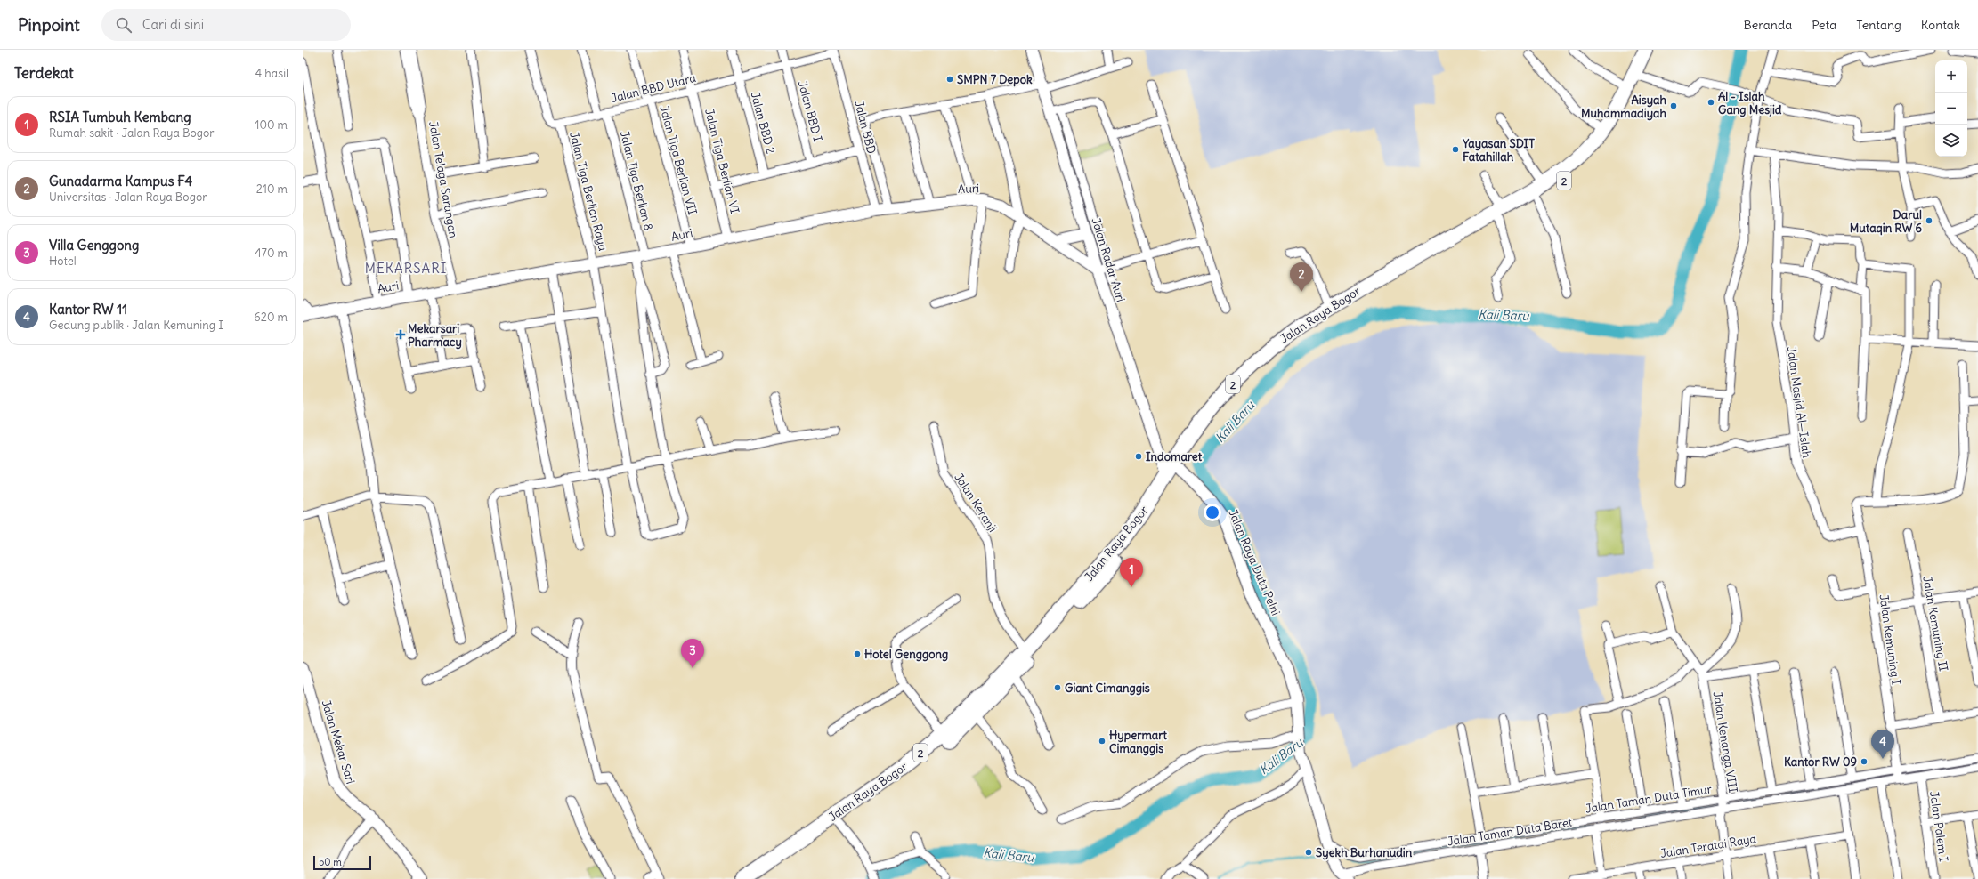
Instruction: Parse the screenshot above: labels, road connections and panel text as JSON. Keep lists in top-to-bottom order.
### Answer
{
  "streets": {
    "highway": ["2", "Jalan Raya Bogor"],
    "main road": [
      "Auri",
      "Jalan Radar Auri",
      "Jalan Raya Duta Pelni",
      "Jalan Mekar Sari"
    ],
    "street": [
      "Jalan BBD Utara",
      "Jalan BBD I",
      "Jalan BBD 2",
      "Jalan BBD",
      "Jalan Tiga Berlian VII",
      "Jalan Tiga Berlian VI",
      "Jalan Telaga Sarangan",
      "Jalan Tiga Berlian 8",
      "Jalan Tiga Berlian Raya",
      "Jalan Masjid Al—Islah",
      "Jalan Keranji",
      "Jalan Kemuning II",
      "Jalan Kemuning I",
      "Jalan Kenanga VIII",
      "Jalan Taman Duta Timur",
      "Jalan Palem I",
      "Jalan Taman Duta Baret",
      "Jalan Teratai Raya"
    ]
  },
  "crossings": [
    ["Jalan BBD Utara", "Jalan BBD I"],
    ["Jalan BBD Utara", "Jalan BBD 2"],
    ["Jalan BBD Utara", "Jalan BBD"],
    ["Jalan BBD Utara", "Jalan Tiga Berlian VII"],
    ["Jalan BBD Utara", "Jalan Tiga Berlian VI"],
    ["Jalan BBD Utara", "Jalan Tiga Berlian 8"],
    ["Jalan BBD Utara", "Jalan Tiga Berlian Raya"],
    ["Jalan BBD", "Auri"],
    ["Jalan Tiga Berlian VII", "Auri"],
    ["Jalan Tiga Berlian VI", "Auri"],
    ["Jalan Telaga Sarangan", "Auri"],
    ["Jalan Tiga Berlian 8", "Auri"],
    ["Auri", "Jalan Tiga Berlian Raya"],
    ["Auri", "Jalan Radar Auri"],
    ["Jalan Radar Auri", "Jalan Raya Bogor"],
    ["Jalan Raya Bogor", "Jalan Keranji"],
    ["Jalan Raya Bogor", "Jalan Raya Duta Pelni"],
    ["Jalan Masjid Al—Islah", "Jalan Kemuning I"],
    ["Jalan Raya Duta Pelni", "Jalan Taman Duta Timur"],
    ["Jalan Raya Duta Pelni", "Jalan Taman Duta Baret"],
    ["Jalan Kemuning I", "Jalan Taman Duta Timur"],
    ["Jalan Kemuning I", "Jalan Taman Duta Baret"],
    ["Jalan Kenanga VIII", "Jalan Taman Duta Timur"],
    ["Jalan Kenanga VIII", "Jalan Taman Duta Baret"],
    ["Jalan Kenanga VIII", "Jalan Teratai Raya"],
    ["Jalan Taman Duta Timur", "Jalan Taman Duta Baret"],
    ["Jalan Palem I", "Jalan Taman Duta Baret"]
  ],
  "districts": ["MEKARSARI"],
  "water": ["Kali Baru"],
  "places": {
    "other": [
      "SMPN 7 Depok",
      "Al - Islah Gang Mesjid",
      "Aisyah Muhammadiyah",
      "Yayasan SDIT Fatahillah",
      "Darul Mutaqin RW 6",
      "Indomaret",
      "Hotel Genggong",
      "Giant Cimanggis",
      "Hypermart Cimanggis",
      "Kantor RW 09",
      "Syekh Burhanudin"
    ],
    "health": ["Mekarsari Pharmacy"]
  },
  "scale_bar": "50 m",
  "page": {
    "header": "Pinpoint",
    "search": "Cari di sini",
    "nav": [
      "Beranda",
      "Peta",
      "Tentang",
      "Kontak"
    ],
    "heading": ["Terdekat", "4 hasil"],
    "map_buttons": ["+", "−"],
    "list": [
      {
        "mark": "1",
        "name": "RSIA Tumbuh Kembang",
        "note": "Rumah sakit · Jalan Raya Bogor",
        "value": "100 m"
      },
      {
        "mark": "2",
        "name": "Gunadarma Kampus F4",
        "note": "Universitas · Jalan Raya Bogor",
        "value": "210 m"
      },
      {
        "mark": "3",
        "name": "Villa Genggong",
        "note": "Hotel",
        "value": "470 m"
      },
      {
        "mark": "4",
        "name": "Kantor RW 11",
        "note": "Gedung publik · Jalan Kemuning I",
        "value": "620 m"
      }
    ],
    "pins": [
      "2",
      "1",
      "3",
      "4"
    ],
    "scale": "50 m"
  }
}
